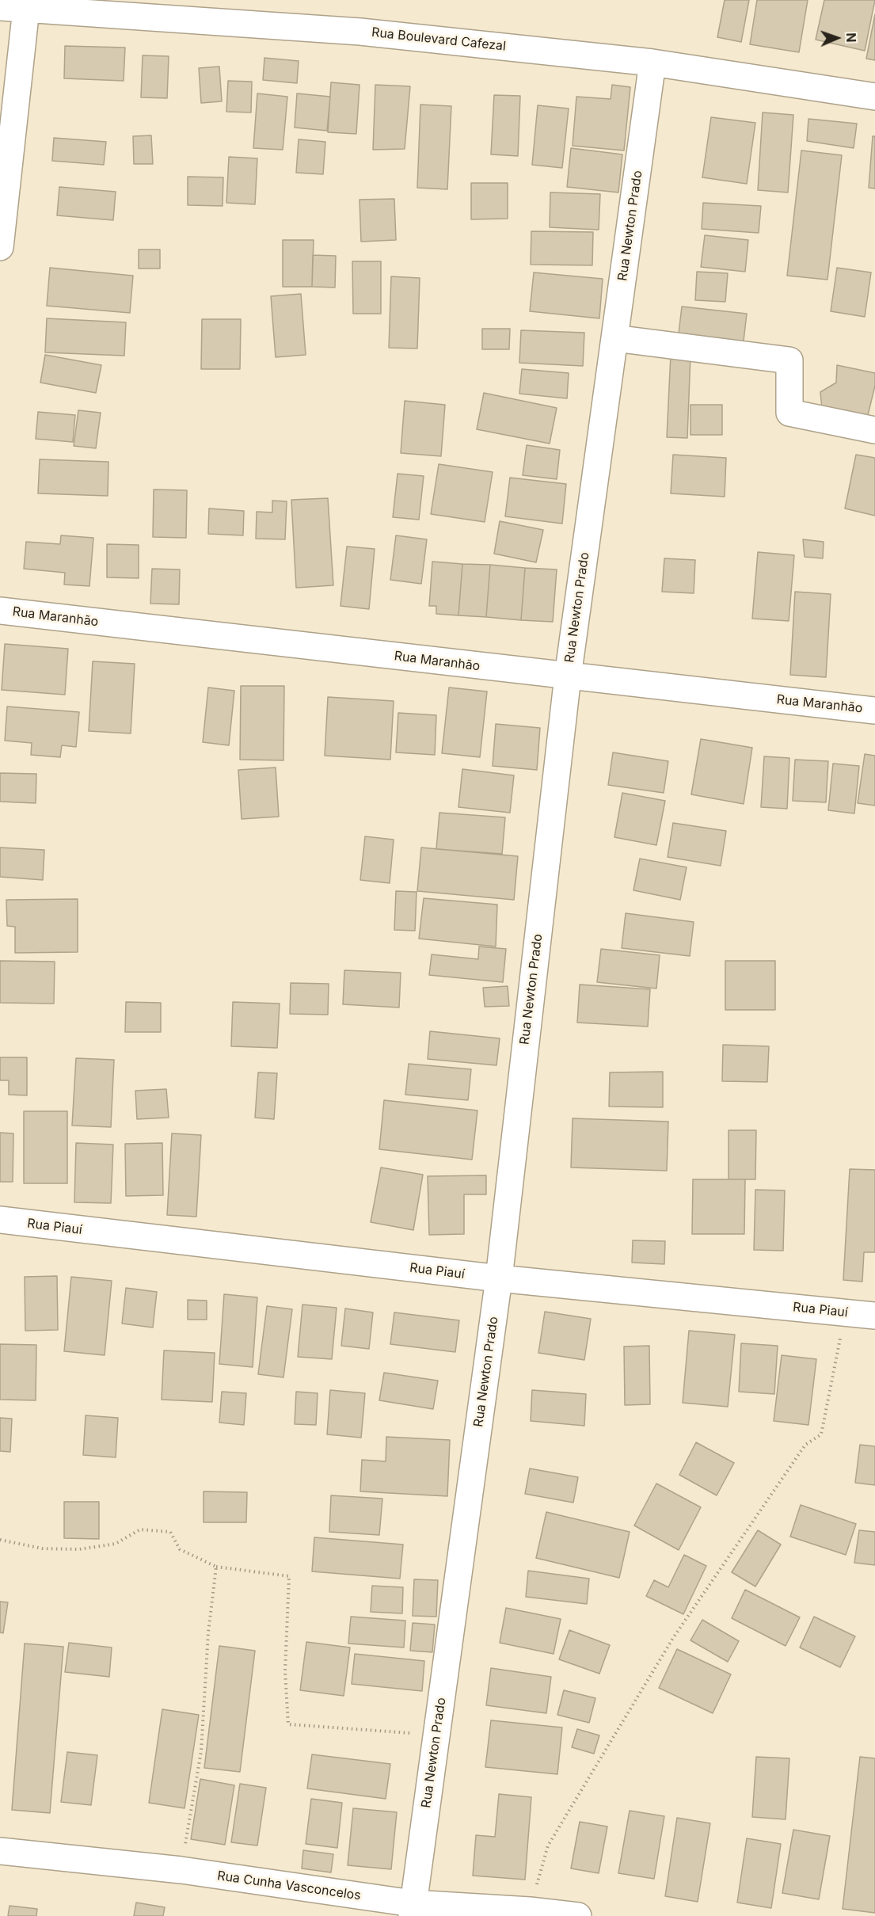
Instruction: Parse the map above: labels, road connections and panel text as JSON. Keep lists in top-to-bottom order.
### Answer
{
  "streets": {
    "street": [
      "Rua Boulevard Cafezal",
      "Rua Newton Prado",
      "Rua Maranhão",
      "Rua Piauí",
      "Rua Cunha Vasconcelos"
    ]
  },
  "crossings": [
    ["Rua Boulevard Cafezal", "Rua Newton Prado"],
    ["Rua Newton Prado", "Rua Maranhão"],
    ["Rua Newton Prado", "Rua Piauí"],
    ["Rua Newton Prado", "Rua Cunha Vasconcelos"]
  ],
  "north": "right"
}
